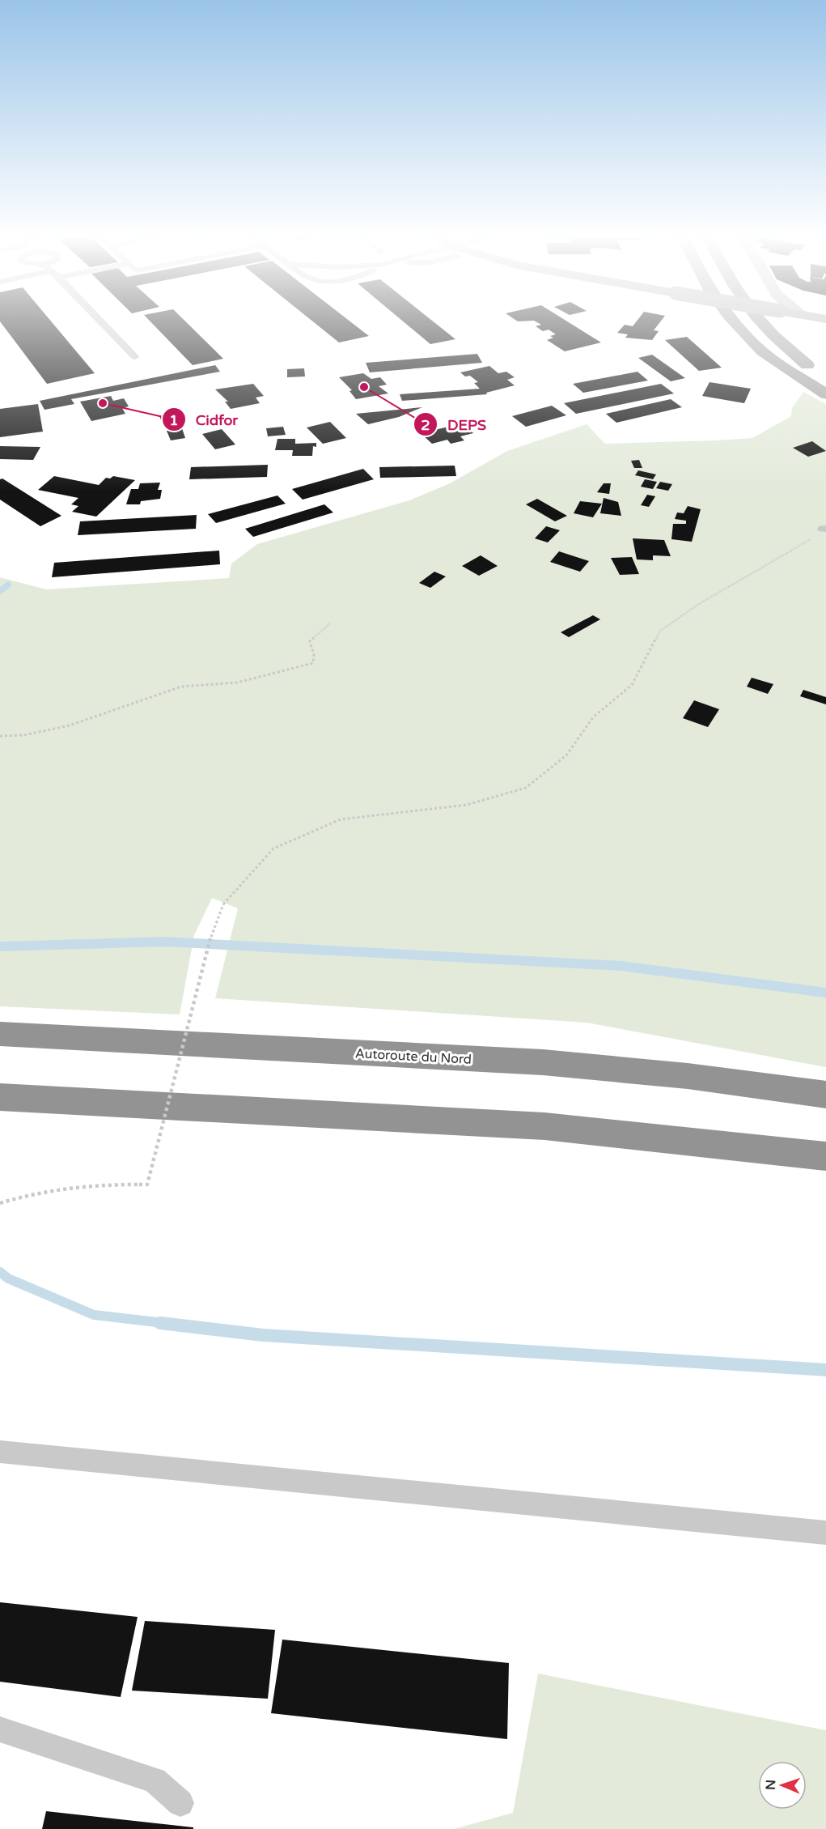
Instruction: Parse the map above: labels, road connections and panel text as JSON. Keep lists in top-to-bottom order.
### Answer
{
  "streets": {
    "highway": ["Autoroute du Nord"]
  },
  "places": ["DEPS", "Cidfor"],
  "north": "left"
}
